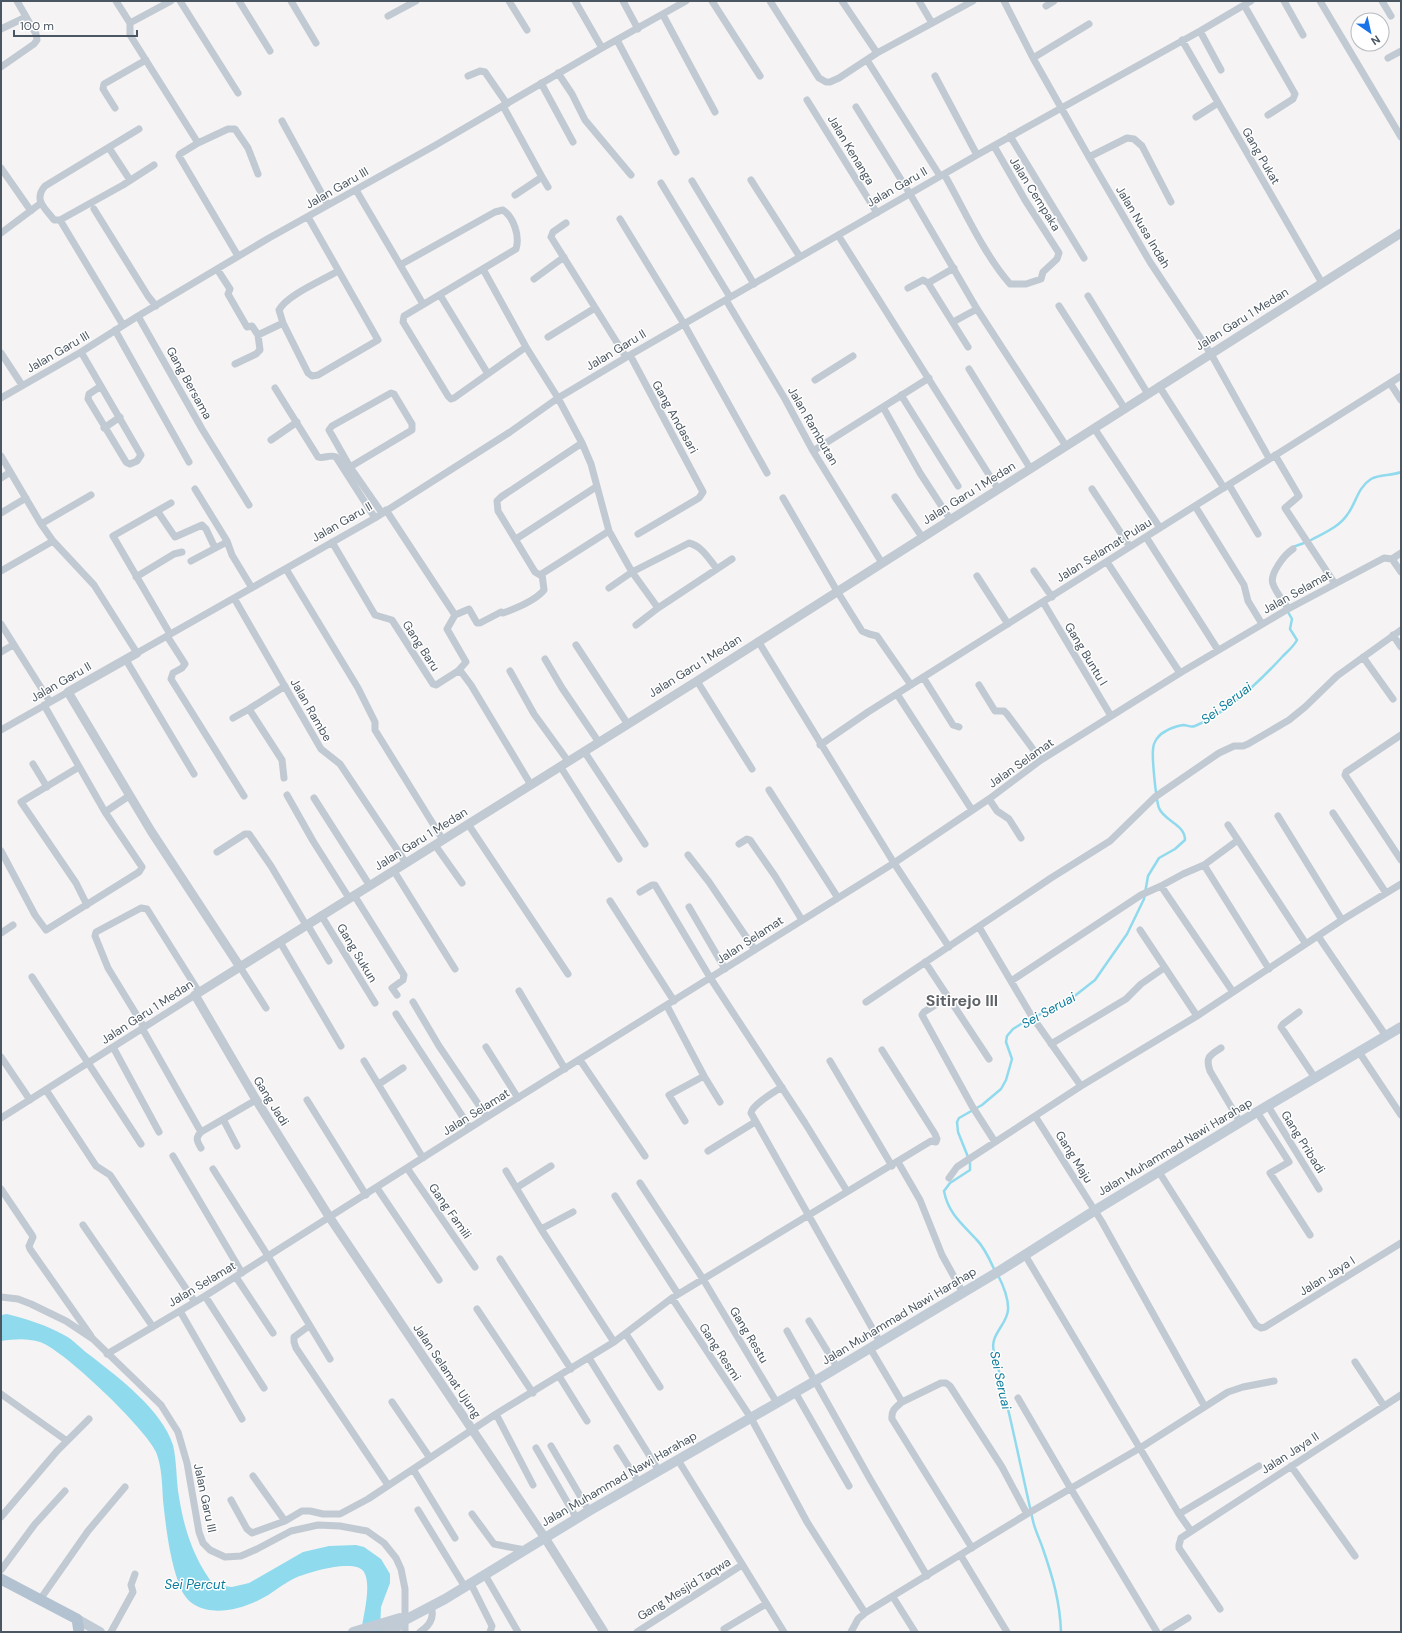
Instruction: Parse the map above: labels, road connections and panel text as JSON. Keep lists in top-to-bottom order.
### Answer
{
  "streets": {
    "main road": ["Jalan Muhammad Nawi Harahap"],
    "street": [
      "Jalan Kenanga",
      "Gang Pukat",
      "Jalan Garu II",
      "Jalan Garu III",
      "Jalan Cempaka",
      "Jalan Nusa Indah",
      "Jalan Garu 1 Medan",
      "Gang Bersama",
      "Gang Andasari",
      "Jalan Rambutan",
      "Jalan Selamat Pulau",
      "Jalan Selamat",
      "Gang Baru",
      "Gang Buntu I",
      "Jalan Rambe",
      "Gang Sukun",
      "Gang Jadi",
      "Gang Pribadi",
      "Gang Maju",
      "Gang Famili",
      "Jalan Jaya I",
      "Gang Restu",
      "Gang Resmi",
      "Jalan Selamat Ujung",
      "Jalan Jaya II",
      "Gang Mesjid Taqwa"
    ]
  },
  "crossings": [
    ["Jalan Kenanga", "Jalan Garu II"],
    ["Gang Pukat", "Jalan Garu II"],
    ["Gang Pukat", "Jalan Garu 1 Medan"],
    ["Jalan Garu II", "Jalan Cempaka"],
    ["Jalan Garu II", "Jalan Nusa Indah"],
    ["Jalan Garu II", "Gang Andasari"],
    ["Jalan Garu II", "Jalan Rambutan"],
    ["Jalan Garu II", "Gang Baru"],
    ["Jalan Garu II", "Jalan Rambe"],
    ["Jalan Garu III", "Gang Bersama"],
    ["Jalan Garu III", "Jalan Selamat"],
    ["Jalan Garu III", "Jalan Muhammad Nawi Harahap"],
    ["Jalan Nusa Indah", "Jalan Garu 1 Medan"],
    ["Jalan Nusa Indah", "Jalan Selamat Pulau"],
    ["Jalan Nusa Indah", "Jalan Selamat"],
    ["Jalan Garu 1 Medan", "Jalan Rambutan"],
    ["Jalan Garu 1 Medan", "Jalan Rambe"],
    ["Jalan Garu 1 Medan", "Gang Sukun"],
    ["Jalan Garu 1 Medan", "Gang Jadi"],
    ["Jalan Selamat Pulau", "Gang Buntu I"],
    ["Jalan Selamat", "Gang Buntu I"],
    ["Jalan Selamat", "Gang Jadi"],
    ["Jalan Selamat", "Gang Famili"],
    ["Jalan Selamat", "Jalan Selamat Ujung"],
    ["Gang Jadi", "Jalan Selamat Ujung"],
    ["Gang Pribadi", "Jalan Muhammad Nawi Harahap"],
    ["Jalan Muhammad Nawi Harahap", "Gang Maju"],
    ["Jalan Muhammad Nawi Harahap", "Jalan Jaya I"],
    ["Jalan Muhammad Nawi Harahap", "Gang Restu"],
    ["Jalan Muhammad Nawi Harahap", "Gang Resmi"],
    ["Jalan Muhammad Nawi Harahap", "Jalan Selamat Ujung"]
  ],
  "districts": ["Sitirejo III"],
  "water": ["Sei Seruai", "Sei Percut"],
  "scale_bar": "100 m",
  "north": "bottom right"
}
